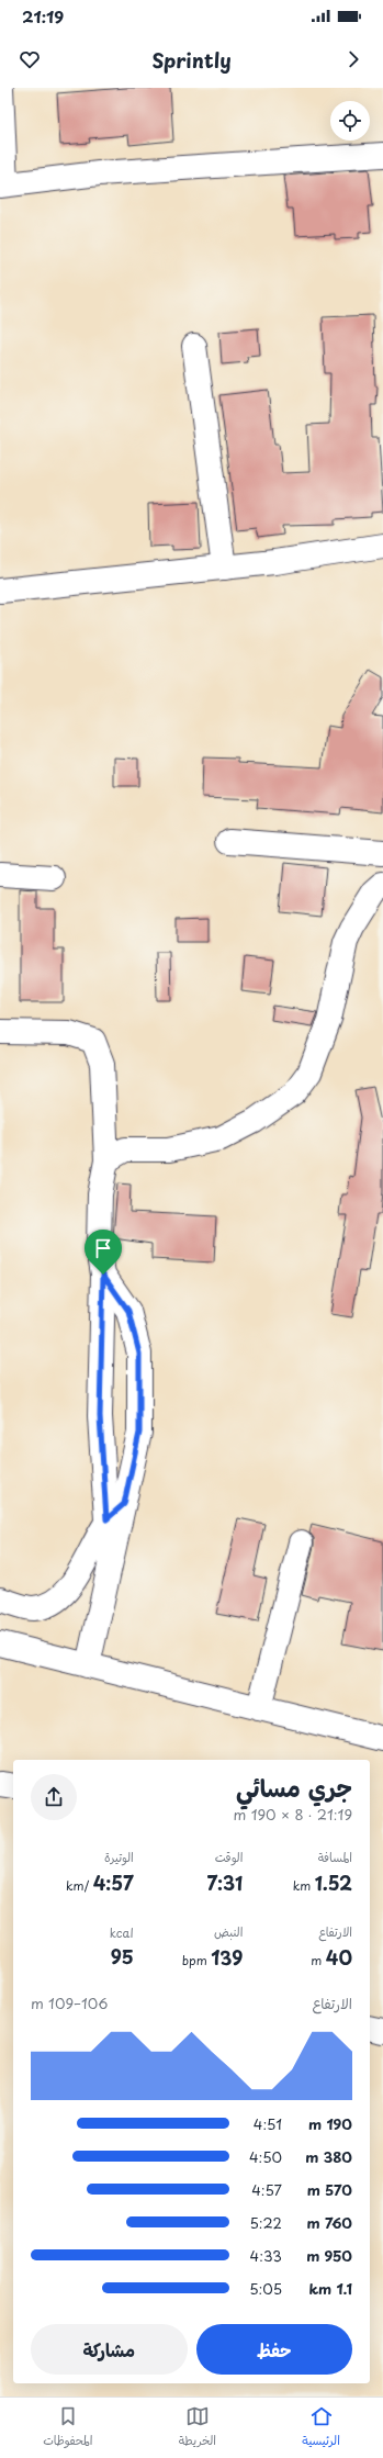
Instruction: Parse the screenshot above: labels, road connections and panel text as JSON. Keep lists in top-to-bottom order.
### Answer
{
  "page": {
    "status": "21:19",
    "header": "Sprintly",
    "heading": ["جري مسائي", "21:19 · 8 × 190 m"],
    "stats": [
      ["المسافة", "1.52 km"],
      ["الوقت", "7:31"],
      ["الوتيرة", "4:57 /km"],
      ["الارتفاع", "40 m"],
      ["النبض", "139 bpm"],
      ["kcal", "95"]
    ],
    "chart": ["الارتفاع", "106–109 m"],
    "list": [
      {
        "name": "190 m",
        "note": "4:51"
      },
      {
        "name": "380 m",
        "note": "4:50"
      },
      {
        "name": "570 m",
        "note": "4:57"
      },
      {
        "name": "760 m",
        "note": "5:22"
      },
      {
        "name": "950 m",
        "note": "4:33"
      },
      {
        "name": "1.1 km",
        "note": "5:05"
      }
    ],
    "buttons": ["حفظ", "مشاركة"],
    "tabs": ["الرئيسية", "الخريطة", "المحفوظات"]
  }
}
